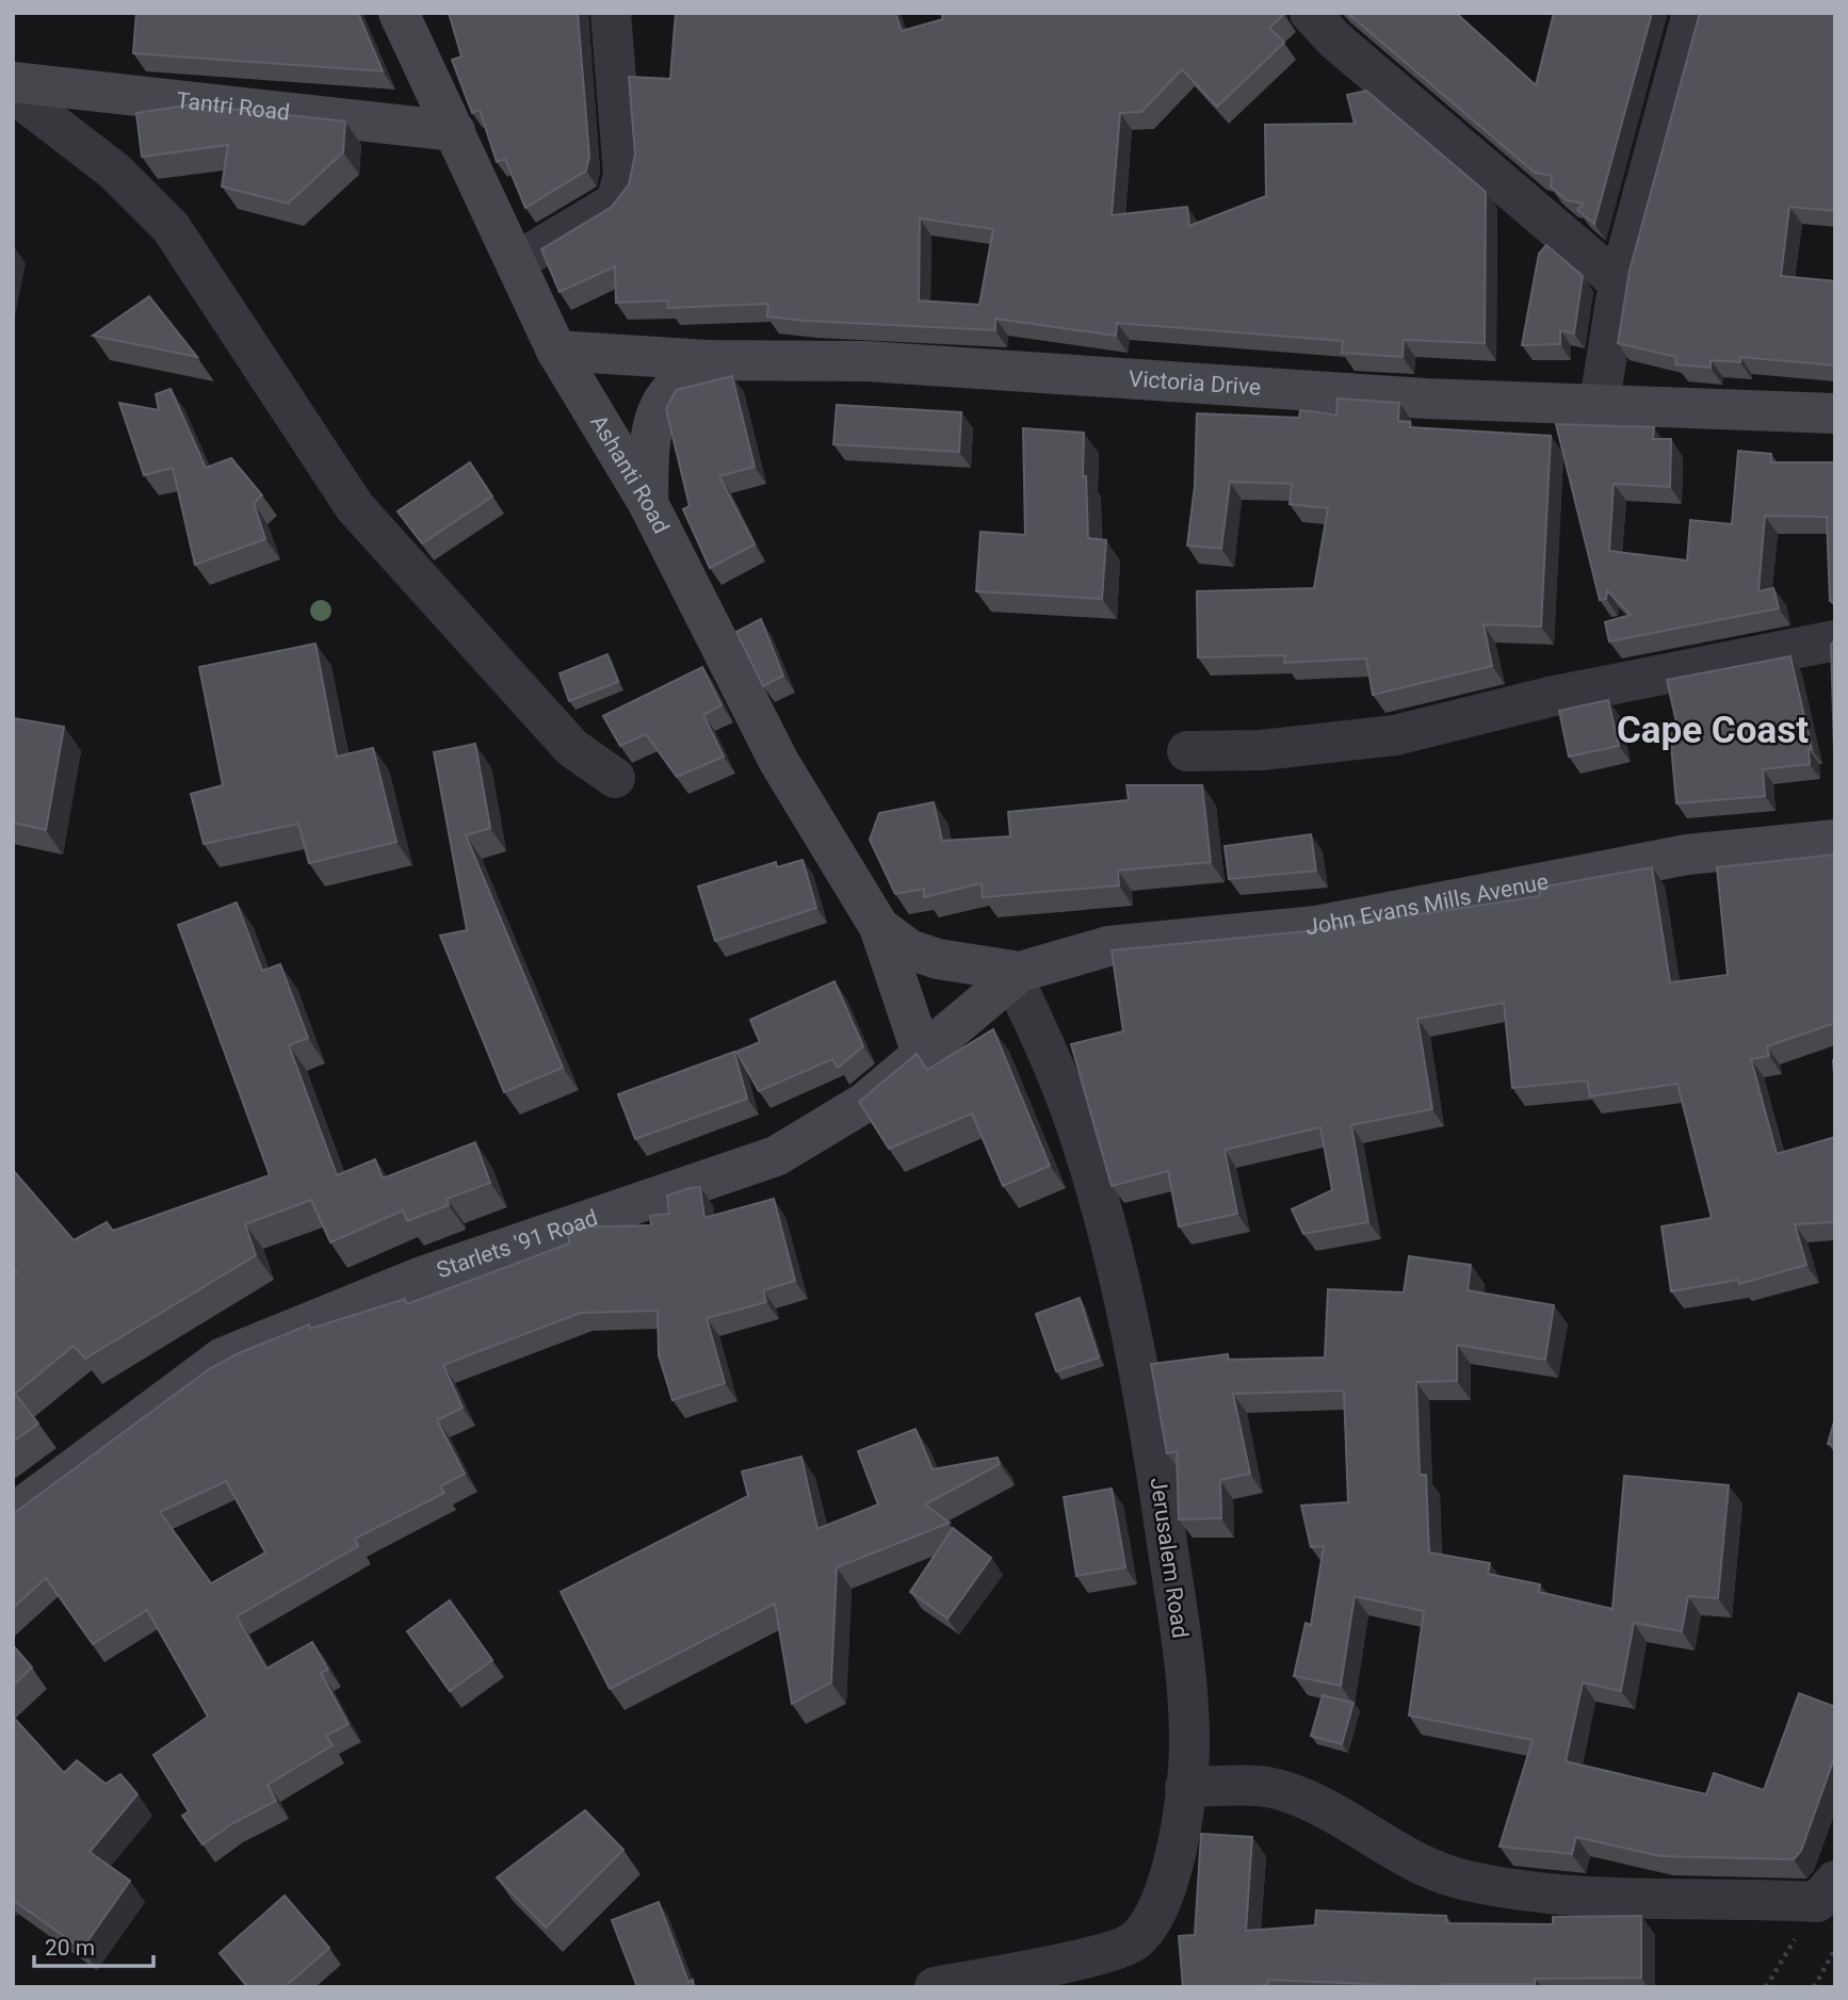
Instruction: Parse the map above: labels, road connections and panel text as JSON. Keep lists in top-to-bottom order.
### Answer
{
  "streets": {
    "street": [
      "Tantri Road",
      "Victoria Drive",
      "Ashanti Road",
      "John Evans Mills Avenue",
      "Starlets '91 Road",
      "Jerusalem Road"
    ]
  },
  "crossings": [
    ["Tantri Road", "Ashanti Road"],
    ["Victoria Drive", "Ashanti Road"],
    ["Ashanti Road", "John Evans Mills Avenue"],
    ["Ashanti Road", "Starlets '91 Road"],
    ["Ashanti Road", "Jerusalem Road"],
    ["John Evans Mills Avenue", "Starlets '91 Road"],
    ["John Evans Mills Avenue", "Jerusalem Road"],
    ["Starlets '91 Road", "Jerusalem Road"]
  ],
  "districts": ["Cape Coast"],
  "scale_bar": "20 m"
}
